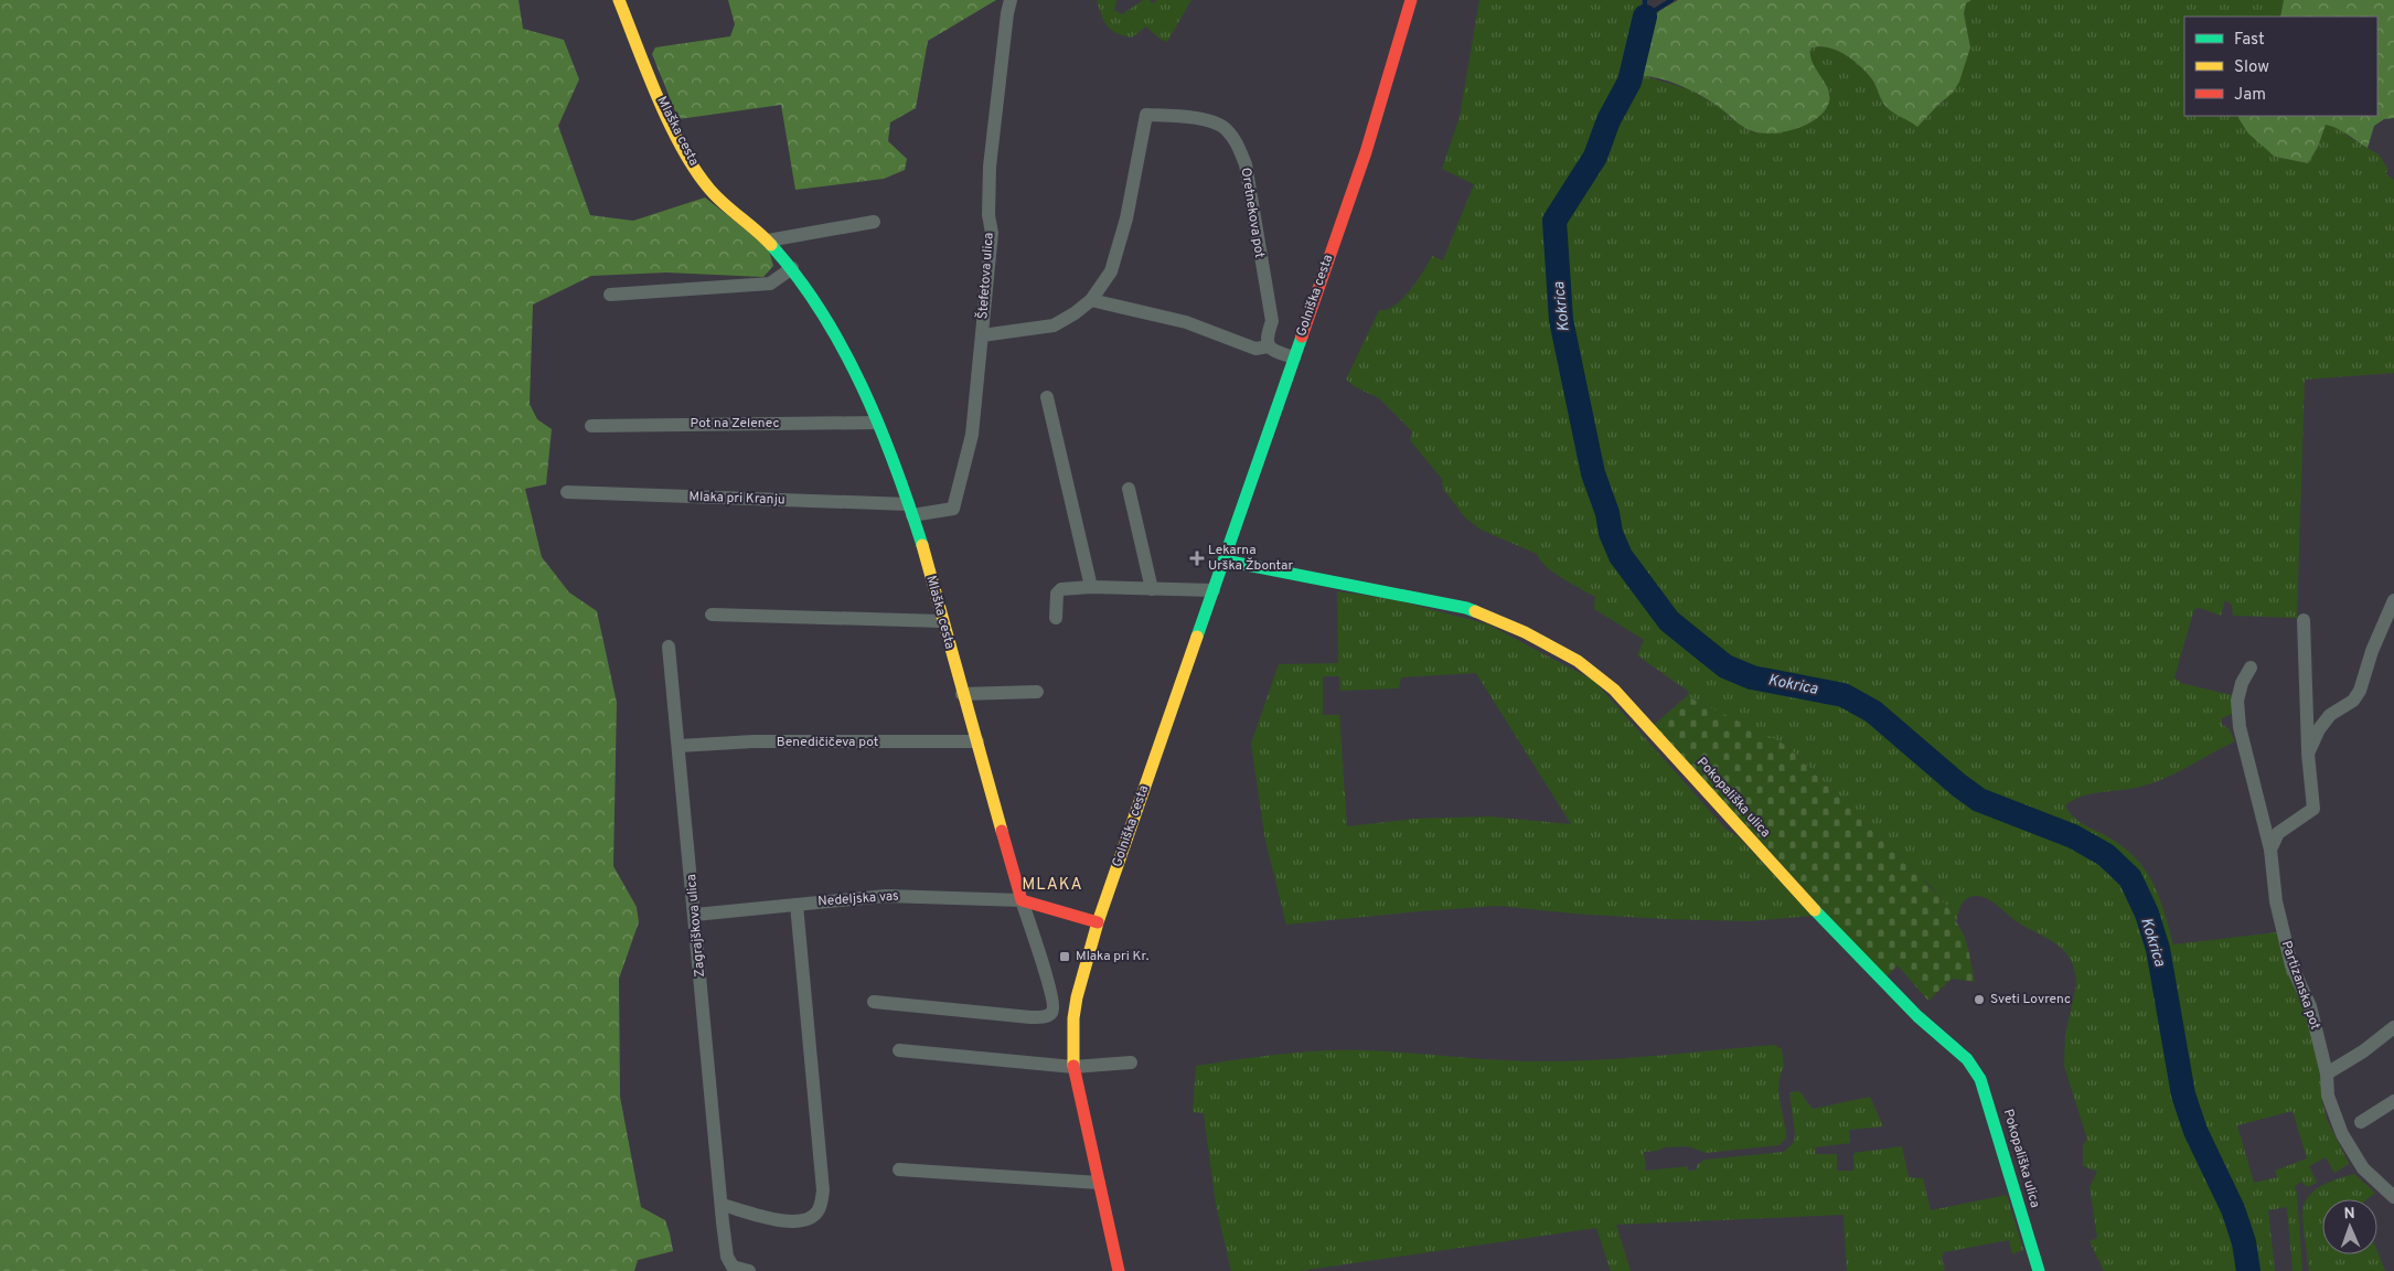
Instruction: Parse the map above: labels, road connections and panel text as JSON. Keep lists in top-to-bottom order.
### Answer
{
  "streets": {
    "street": [
      "Mlaška cesta",
      "Oretnekova pot",
      "Štefetova ulica",
      "Golniška cesta",
      "Pot na Zelenec",
      "Mlaka pri Kranju",
      "Benedičičeva pot",
      "Pokopališka ulica",
      "Nedeljska vas",
      "Zagrajškova ulica",
      "Partizanska pot"
    ]
  },
  "crossings": [
    ["Mlaška cesta", "Štefetova ulica"],
    ["Mlaška cesta", "Pot na Zelenec"],
    ["Mlaška cesta", "Mlaka pri Kranju"],
    ["Mlaška cesta", "Benedičičeva pot"],
    ["Mlaška cesta", "Nedeljska vas"],
    ["Oretnekova pot", "Štefetova ulica"],
    ["Štefetova ulica", "Mlaka pri Kranju"],
    ["Golniška cesta", "Pokopališka ulica"],
    ["Benedičičeva pot", "Zagrajškova ulica"],
    ["Nedeljska vas", "Zagrajškova ulica"]
  ],
  "districts": ["MLAKA"],
  "water": ["Kokrica"],
  "places": {
    "health": ["Lekarna Urška Žbontar"],
    "transit": ["Mlaka pri Kr."],
    "other": ["Sveti Lovrenc"]
  },
  "legend": ["Fast", "Slow", "Jam"],
  "north": "top"
}
